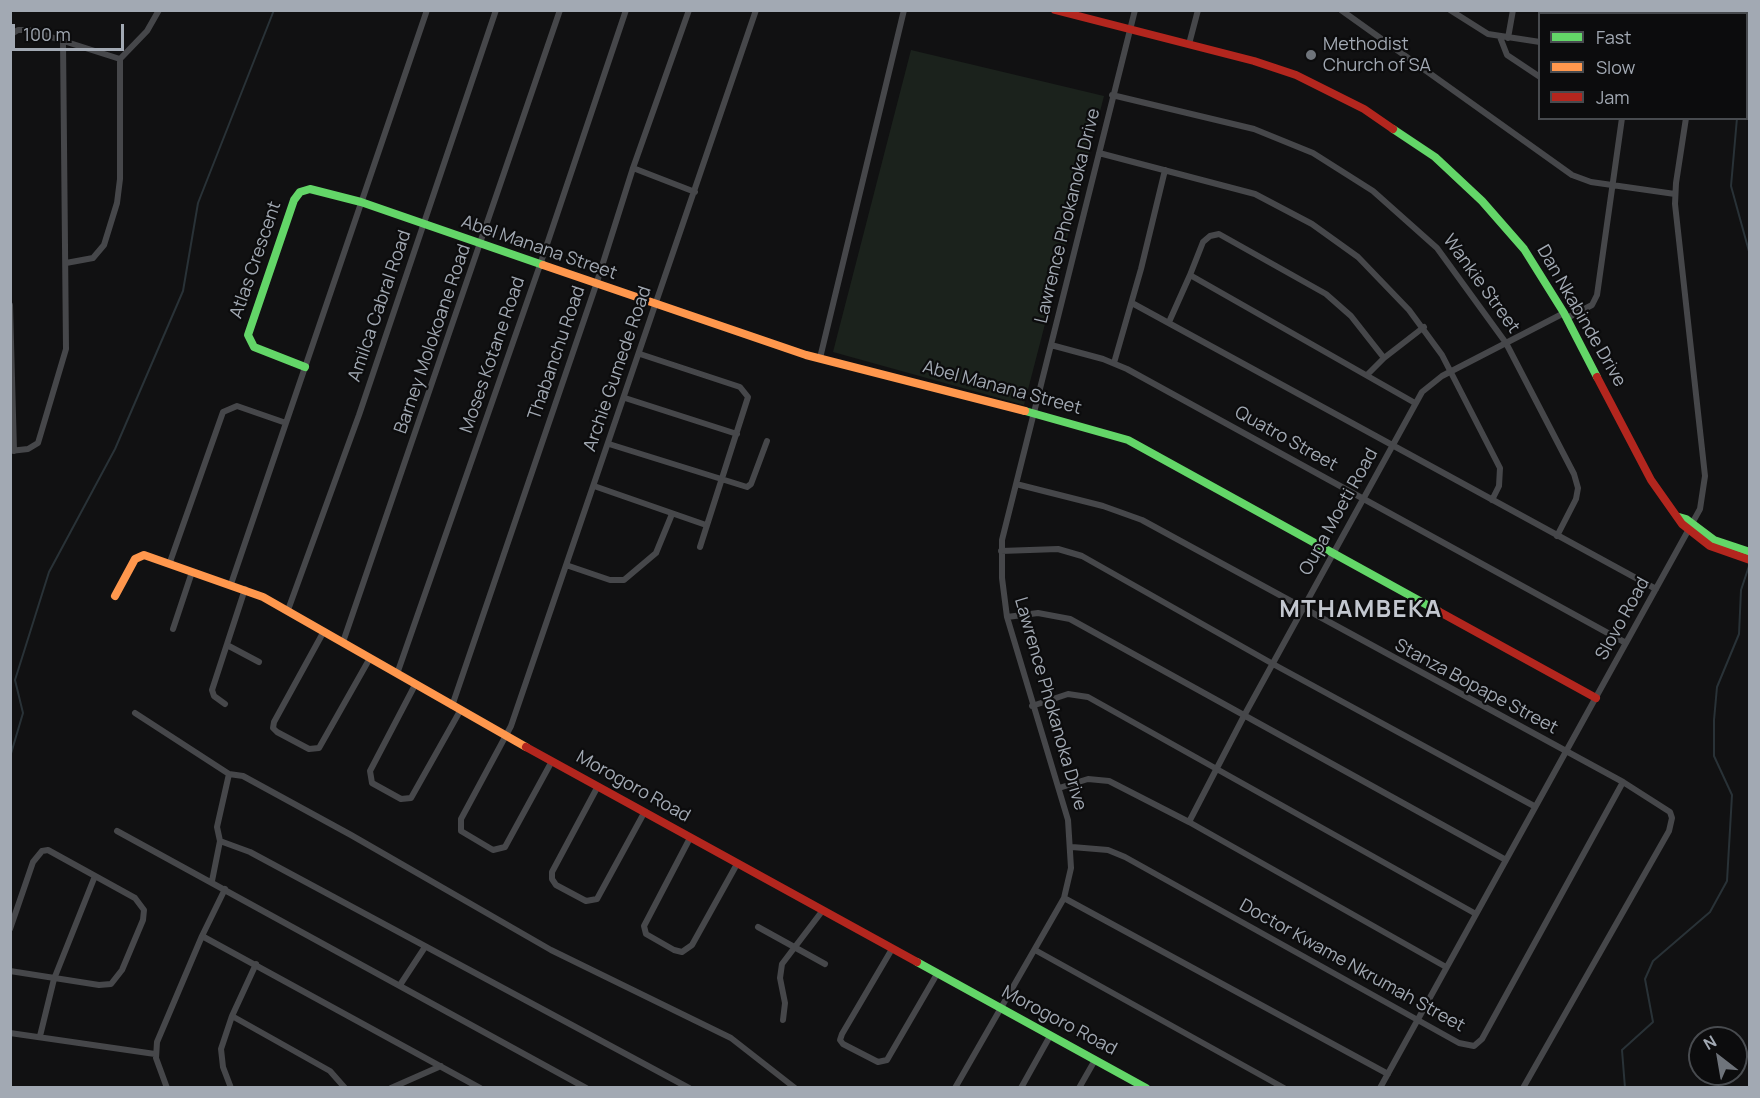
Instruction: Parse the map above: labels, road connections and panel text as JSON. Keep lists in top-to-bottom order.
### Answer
{
  "streets": {
    "street": [
      "Lawrence Phokanoka Drive",
      "Abel Manana Street",
      "Atlas Crescent",
      "Wankie Street",
      "Amilca Cabral Road",
      "Dan Nkabinde Drive",
      "Barney Molokoane Road",
      "Thabanchu Road",
      "Moses Kotane Road",
      "Archie Gumede Road",
      "Quatro Street",
      "Oupa Moeti Road",
      "Slovo Road",
      "Stanza Bopape Street",
      "Morogoro Road",
      "Doctor Kwame Nkrumah Street"
    ]
  },
  "crossings": [
    ["Lawrence Phokanoka Drive", "Abel Manana Street"],
    ["Lawrence Phokanoka Drive", "Wankie Street"],
    ["Lawrence Phokanoka Drive", "Dan Nkabinde Drive"],
    ["Lawrence Phokanoka Drive", "Quatro Street"],
    ["Lawrence Phokanoka Drive", "Stanza Bopape Street"],
    ["Lawrence Phokanoka Drive", "Morogoro Road"],
    ["Lawrence Phokanoka Drive", "Doctor Kwame Nkrumah Street"],
    ["Abel Manana Street", "Atlas Crescent"],
    ["Abel Manana Street", "Amilca Cabral Road"],
    ["Abel Manana Street", "Barney Molokoane Road"],
    ["Abel Manana Street", "Thabanchu Road"],
    ["Abel Manana Street", "Moses Kotane Road"],
    ["Abel Manana Street", "Archie Gumede Road"],
    ["Abel Manana Street", "Oupa Moeti Road"],
    ["Abel Manana Street", "Slovo Road"],
    ["Wankie Street", "Oupa Moeti Road"],
    ["Amilca Cabral Road", "Morogoro Road"],
    ["Dan Nkabinde Drive", "Oupa Moeti Road"],
    ["Dan Nkabinde Drive", "Slovo Road"],
    ["Barney Molokoane Road", "Morogoro Road"],
    ["Thabanchu Road", "Morogoro Road"],
    ["Moses Kotane Road", "Morogoro Road"],
    ["Archie Gumede Road", "Morogoro Road"],
    ["Quatro Street", "Oupa Moeti Road"],
    ["Quatro Street", "Slovo Road"],
    ["Oupa Moeti Road", "Stanza Bopape Street"],
    ["Slovo Road", "Stanza Bopape Street"],
    ["Slovo Road", "Doctor Kwame Nkrumah Street"],
    ["Stanza Bopape Street", "Doctor Kwame Nkrumah Street"]
  ],
  "districts": ["MTHAMBEKA"],
  "places": ["Methodist Church of SA"],
  "legend": ["Fast", "Slow", "Jam"],
  "scale_bar": "100 m",
  "north": "top left"
}
